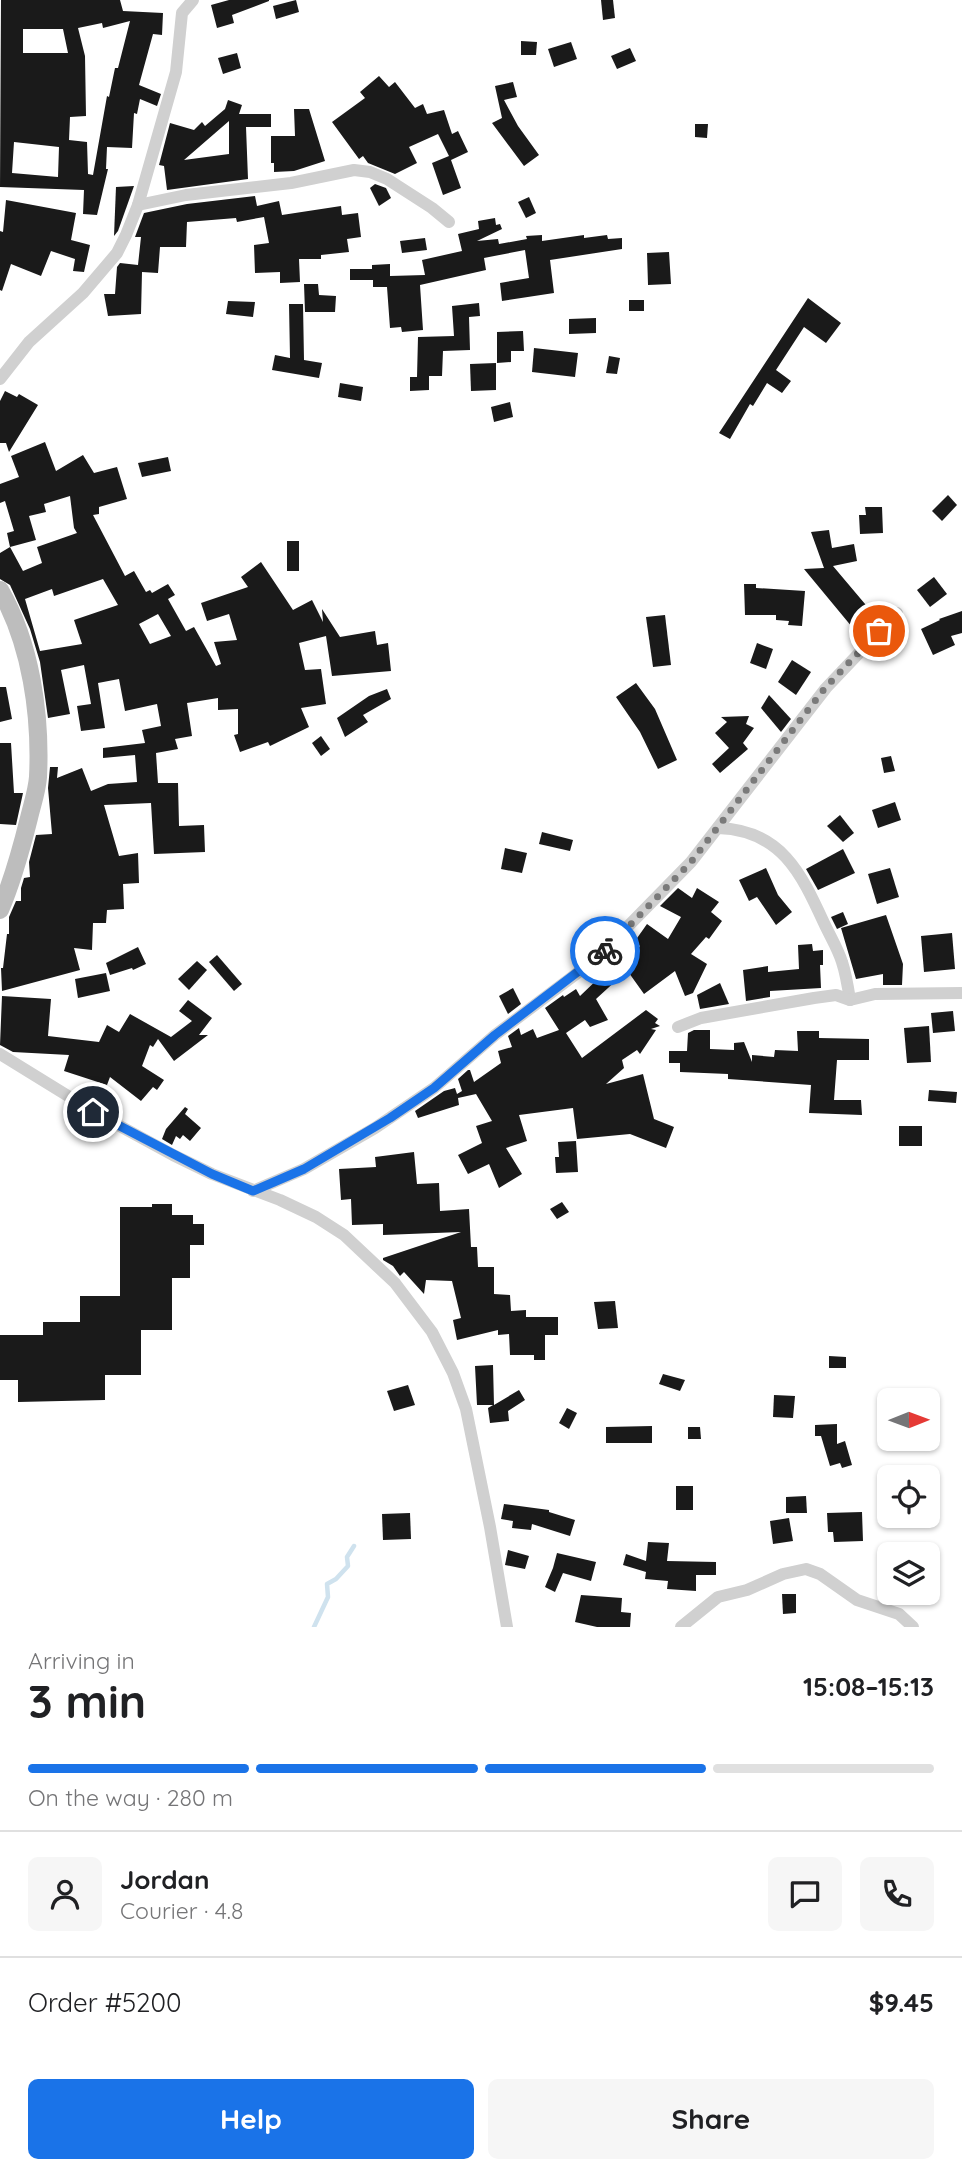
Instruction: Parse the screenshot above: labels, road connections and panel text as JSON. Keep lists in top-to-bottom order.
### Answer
{
  "north": "right",
  "page": {
    "heading": ["3 min", "Arriving in", "15:08–15:13"],
    "panel": [
      "Jordan",
      "Courier · 4.8",
      "Order #5200",
      "$9.45"
    ],
    "bar": "On the way · 280 m",
    "buttons": ["Help", "Share"]
  }
}
